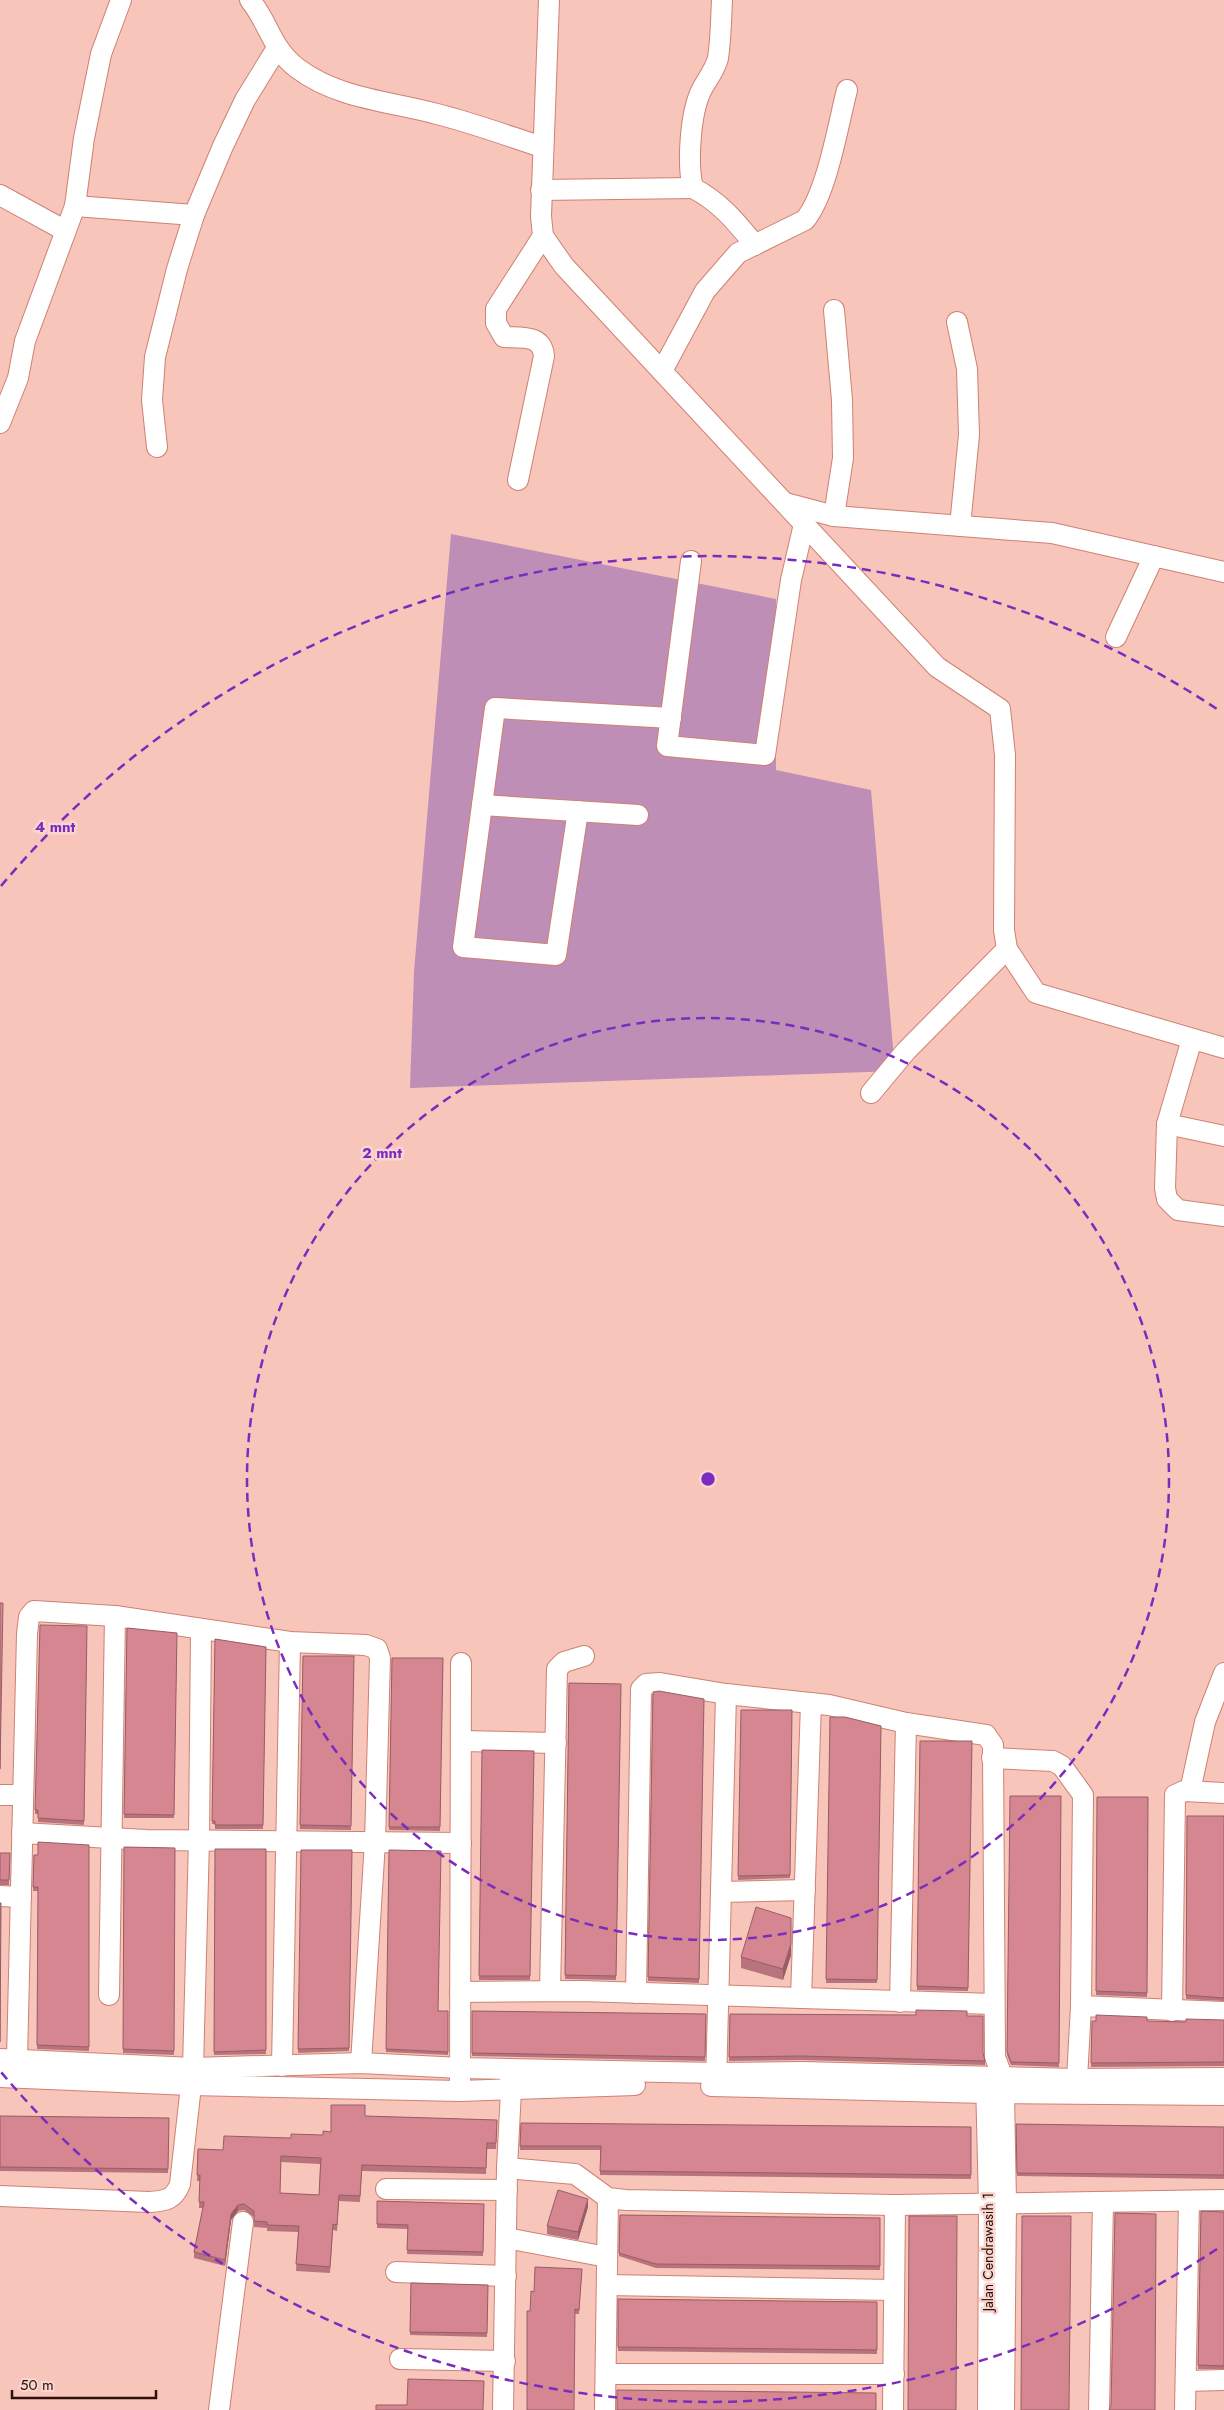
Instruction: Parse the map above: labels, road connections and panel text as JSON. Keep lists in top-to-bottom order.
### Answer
{
  "streets": {
    "street": ["Jalan Cendrawasih 1"]
  },
  "scale_bar": "50 m",
  "rings": ["4 mnt", "2 mnt"]
}
